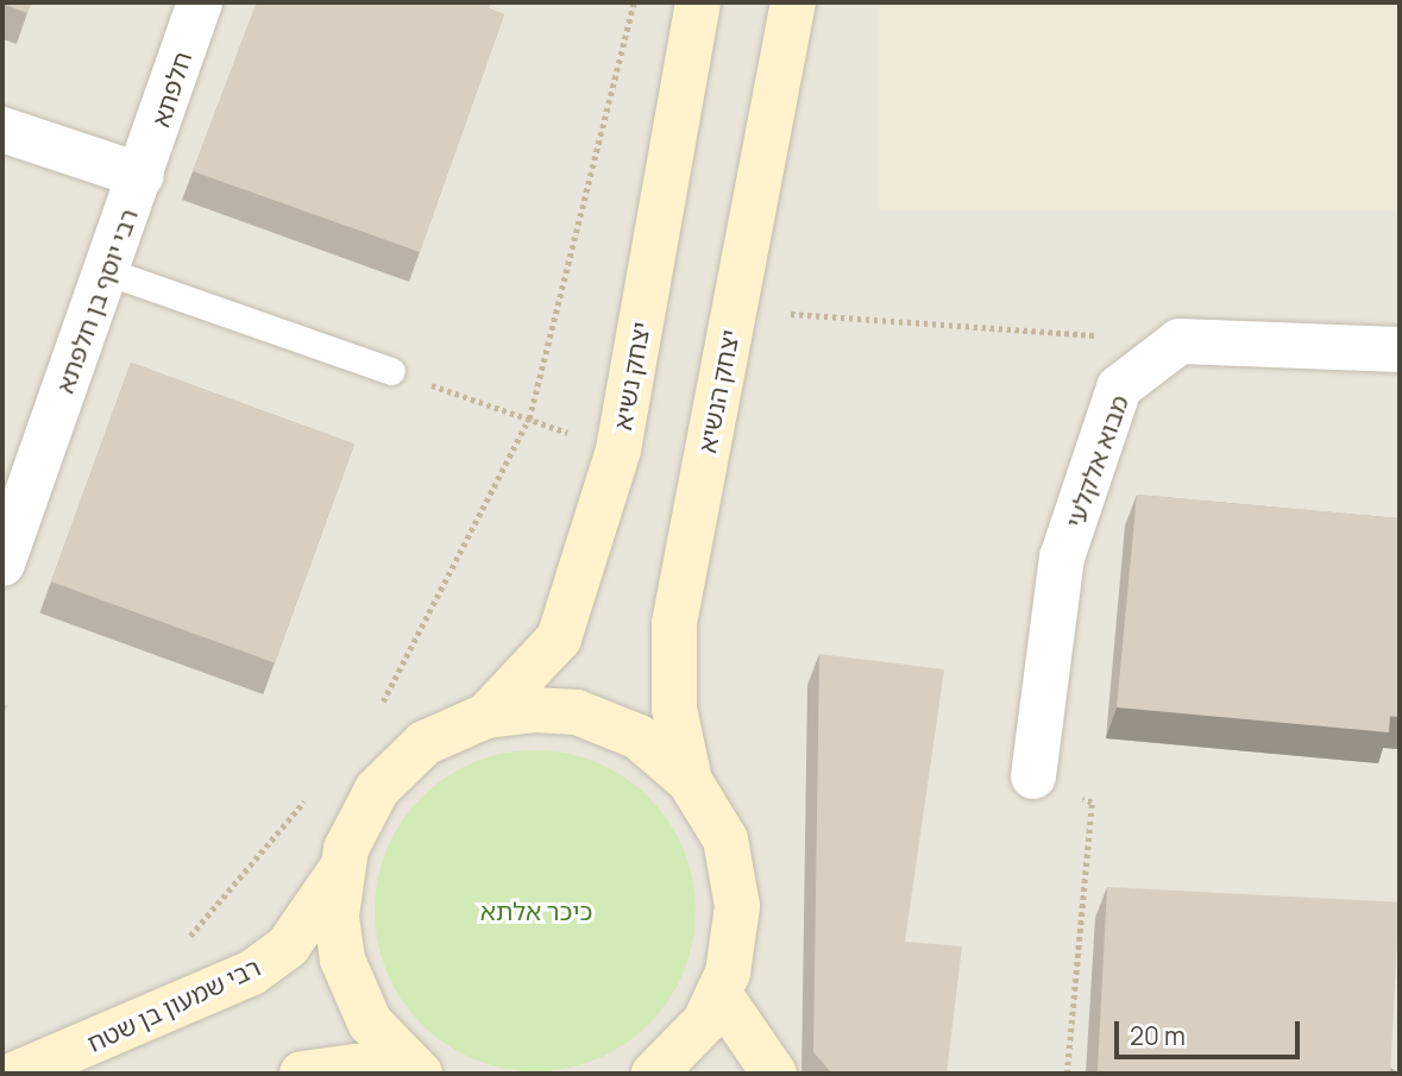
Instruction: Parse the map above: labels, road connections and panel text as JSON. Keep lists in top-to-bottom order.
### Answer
{
  "streets": {
    "street": [
      "חלפתא",
      "רבי יוסף בן חלפתא",
      "יצחק נשיא",
      "יצחק הנשיא",
      "מבוא אלקלעי",
      "רבי שמעון בן שטח"
    ]
  },
  "crossings": [
    ["חלפתא", "רבי יוסף בן חלפתא"]
  ],
  "parks": ["כיכר אלתא"],
  "scale_bar": "20 m"
}
